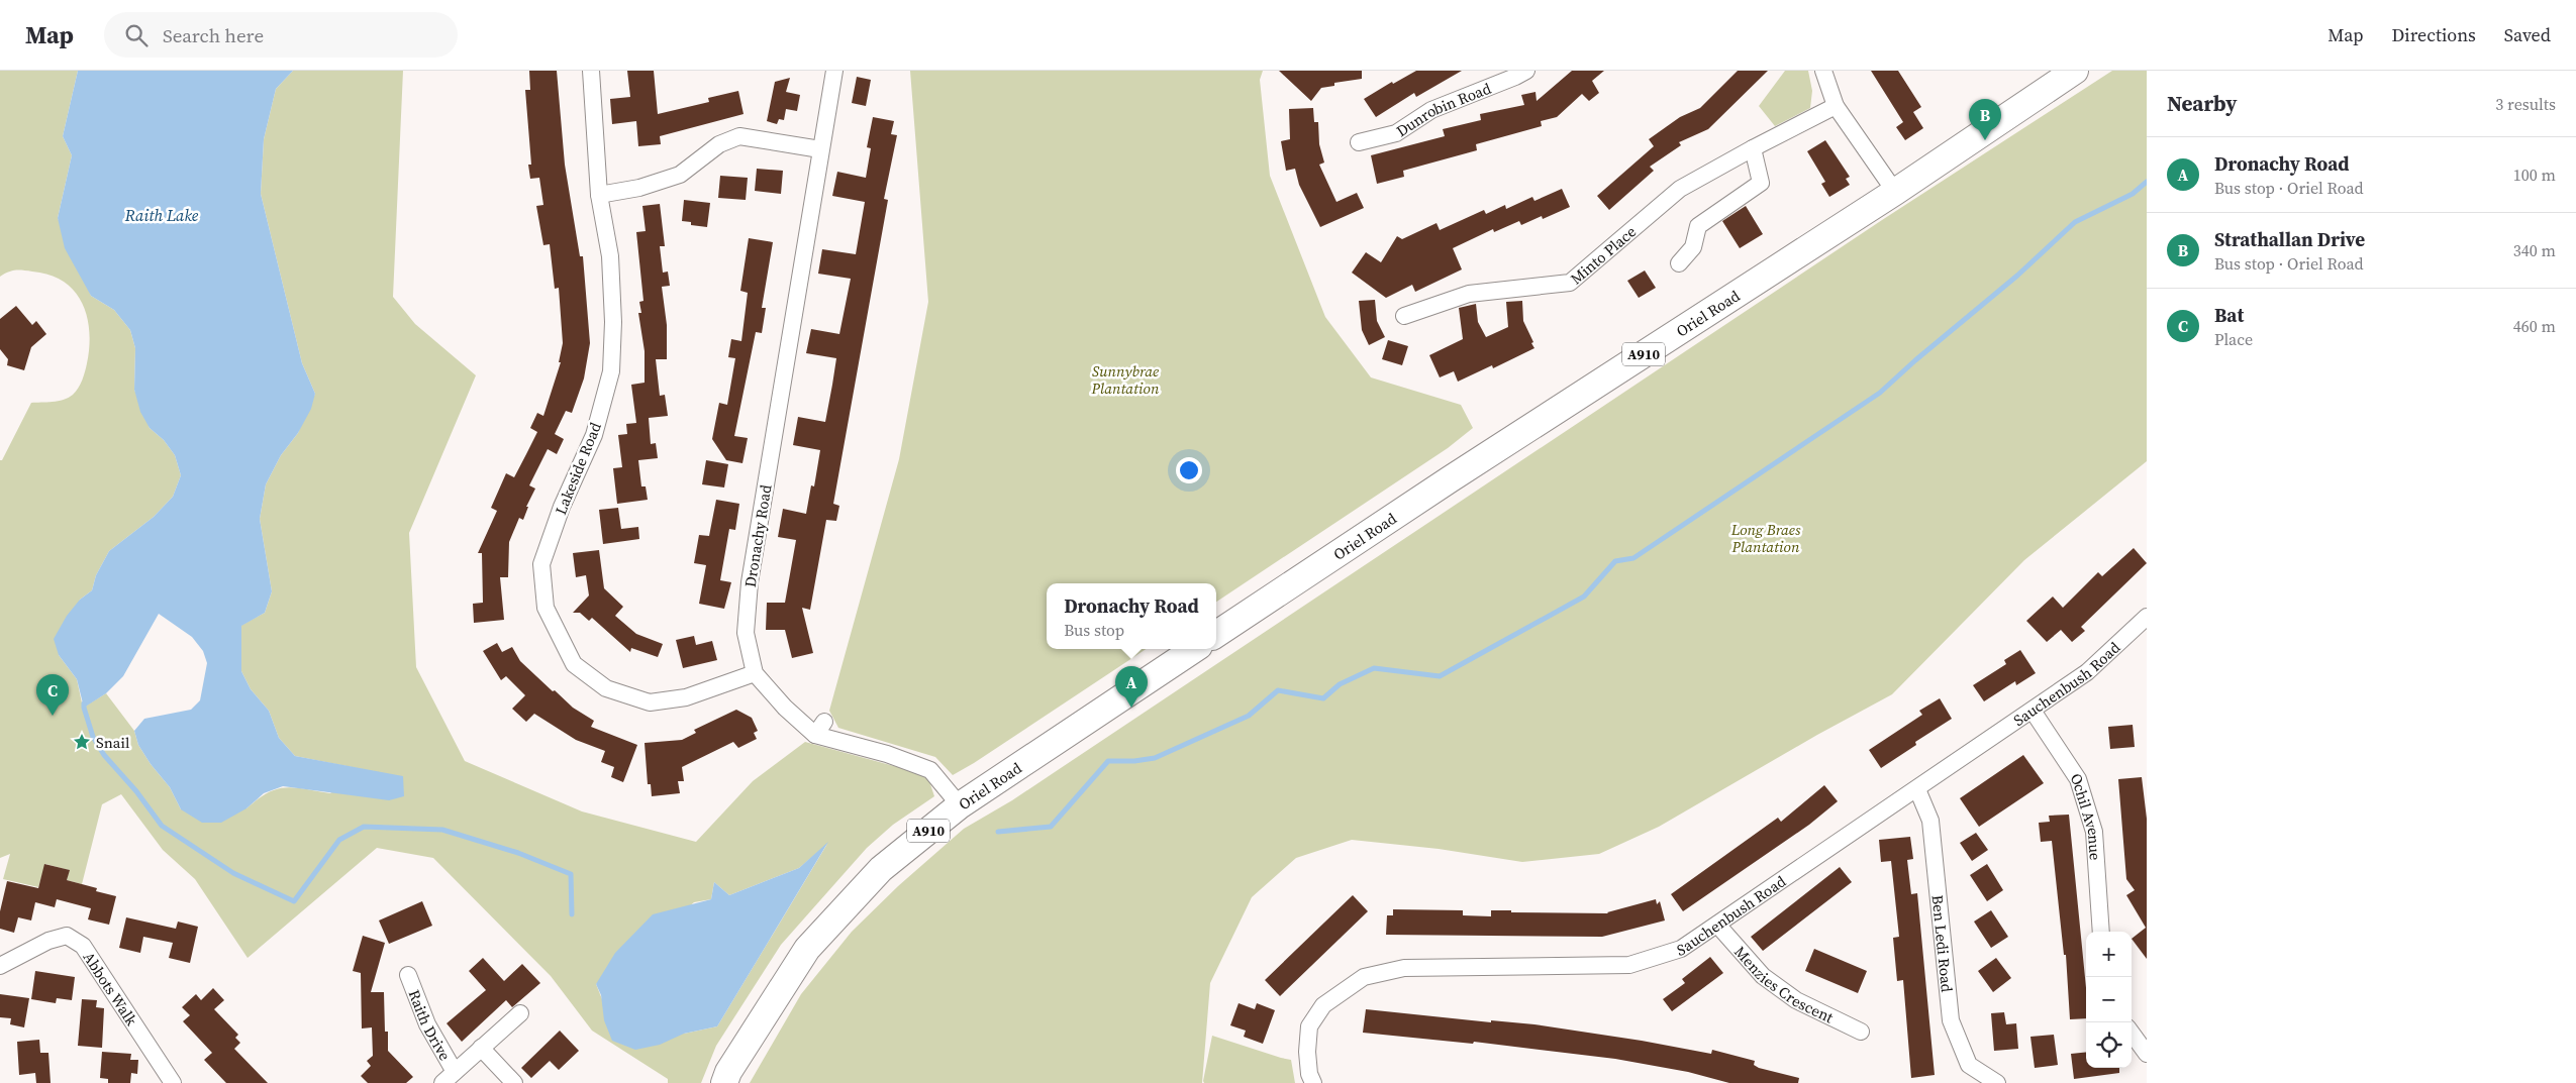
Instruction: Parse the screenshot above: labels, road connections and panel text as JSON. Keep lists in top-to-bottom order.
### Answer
{
  "streets": {
    "main road": ["Oriel Road", "A910"],
    "street": [
      "Dunrobin Road",
      "Minto Place",
      "Lakeside Road",
      "Dronachy Road",
      "Sauchenbush Road",
      "Ochil Avenue",
      "Ben Ledi Road",
      "Menzies Crescent",
      "Abbots Walk",
      "Raith Drive"
    ]
  },
  "crossings": [
    ["Oriel Road", "Dronachy Road"],
    ["Lakeside Road", "Dronachy Road"],
    ["Sauchenbush Road", "Ochil Avenue"],
    ["Sauchenbush Road", "Ben Ledi Road"],
    ["Sauchenbush Road", "Menzies Crescent"]
  ],
  "water": ["Raith Lake"],
  "parks": ["Sunnybrae Plantation", "Long Braes Plantation"],
  "places": {
    "place": ["Snail"]
  },
  "page": {
    "header": "Map",
    "search": "Search here",
    "nav": ["Map", "Directions", "Saved"],
    "heading": ["Nearby", "3 results"],
    "pins": ["B", "A", "C"],
    "list": [
      {
        "mark": "A",
        "name": "Dronachy Road",
        "note": "Bus stop · Oriel Road",
        "value": "100 m"
      },
      {
        "mark": "B",
        "name": "Strathallan Drive",
        "note": "Bus stop · Oriel Road",
        "value": "340 m"
      },
      {
        "mark": "C",
        "name": "Bat",
        "note": "Place",
        "value": "460 m"
      }
    ],
    "popup": ["Dronachy Road", "Bus stop"],
    "map_buttons": ["+", "−"]
  }
}
